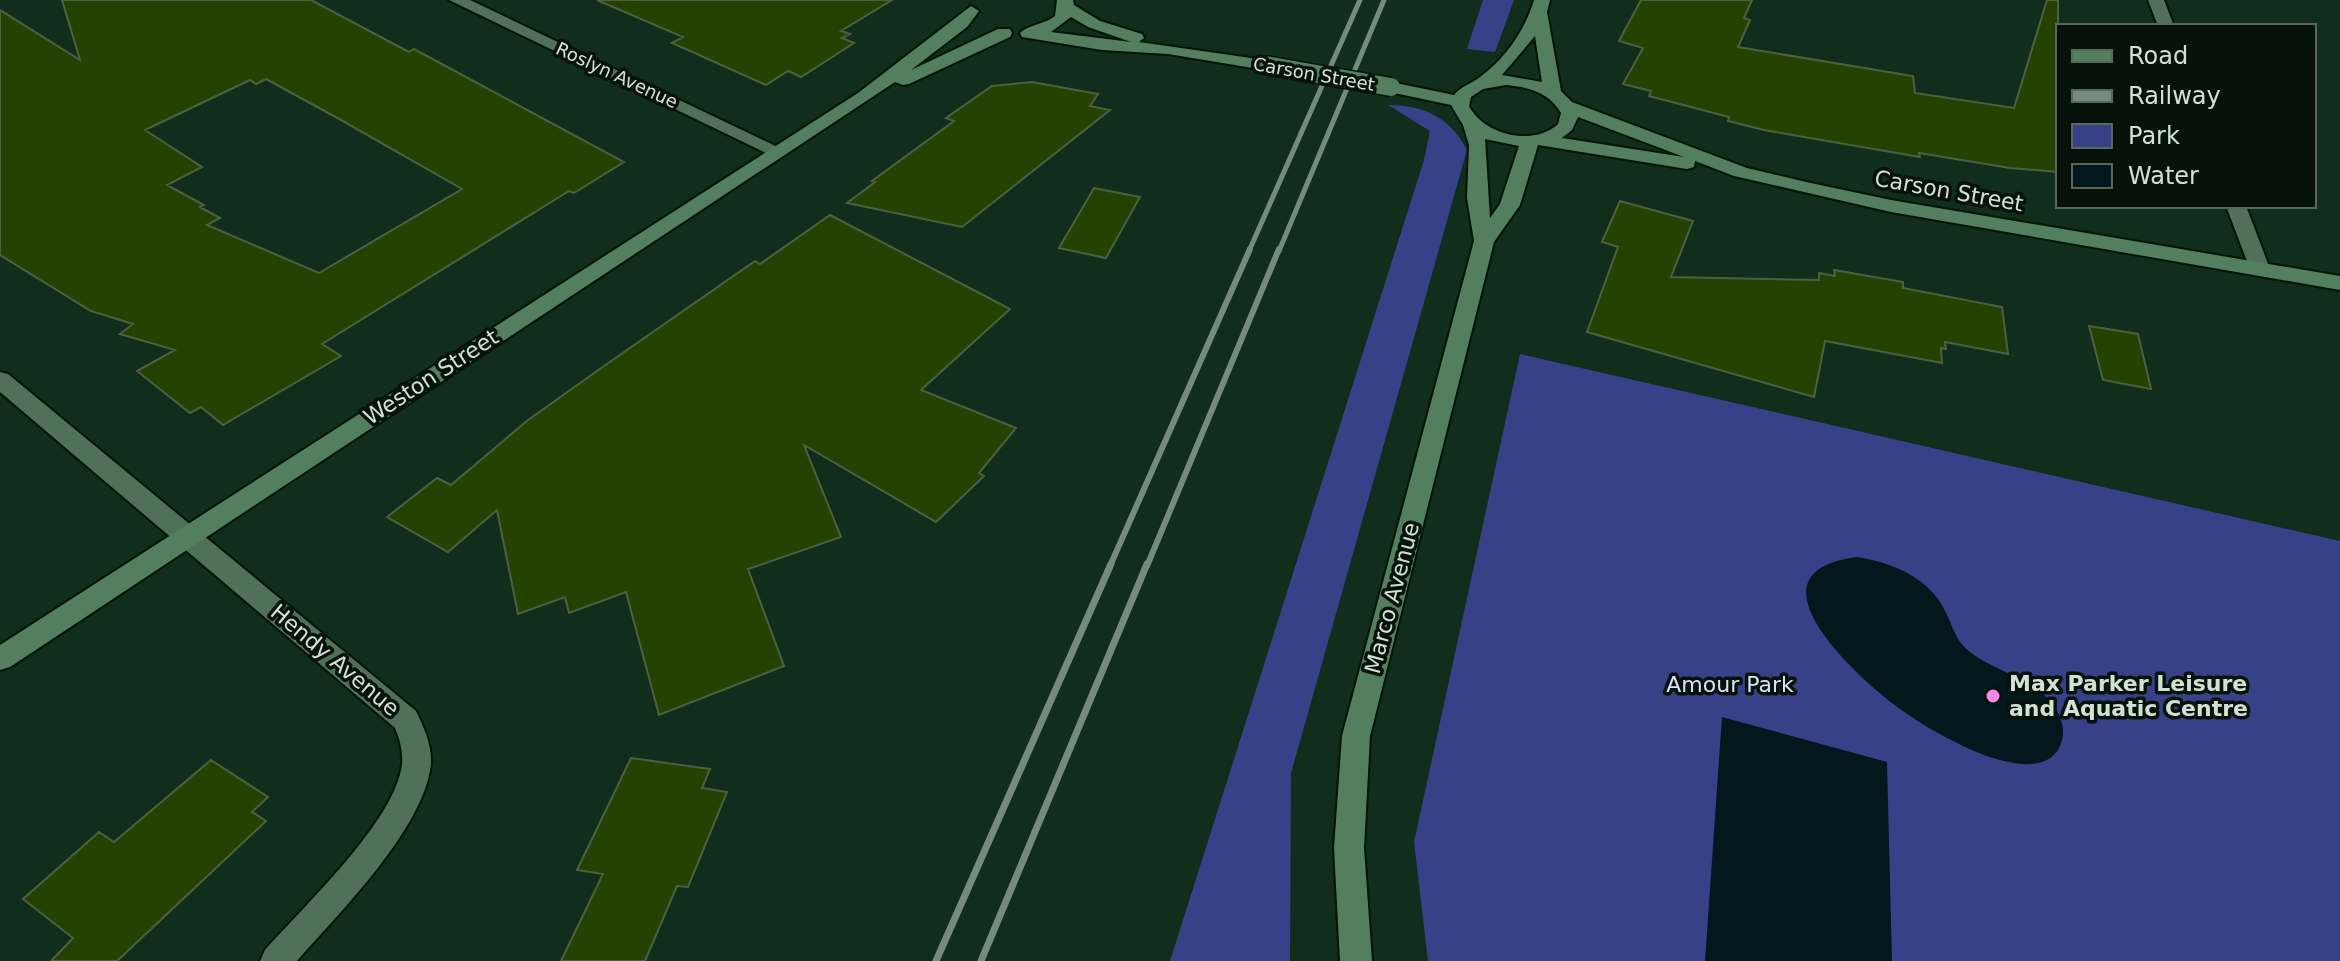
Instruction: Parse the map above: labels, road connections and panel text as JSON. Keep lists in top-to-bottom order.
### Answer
{
  "streets": {
    "street": [
      "Carson Street",
      "Roslyn Avenue",
      "Weston Street",
      "Marco Avenue",
      "Hendy Avenue"
    ]
  },
  "crossings": [
    ["Carson Street", "Weston Street"],
    ["Carson Street", "Marco Avenue"],
    ["Roslyn Avenue", "Weston Street"],
    ["Weston Street", "Hendy Avenue"]
  ],
  "parks": ["Amour Park"],
  "places": ["Max Parker Leisure and Aquatic Centre"],
  "legend": [
    "Road",
    "Railway",
    "Park",
    "Water"
  ]
}
